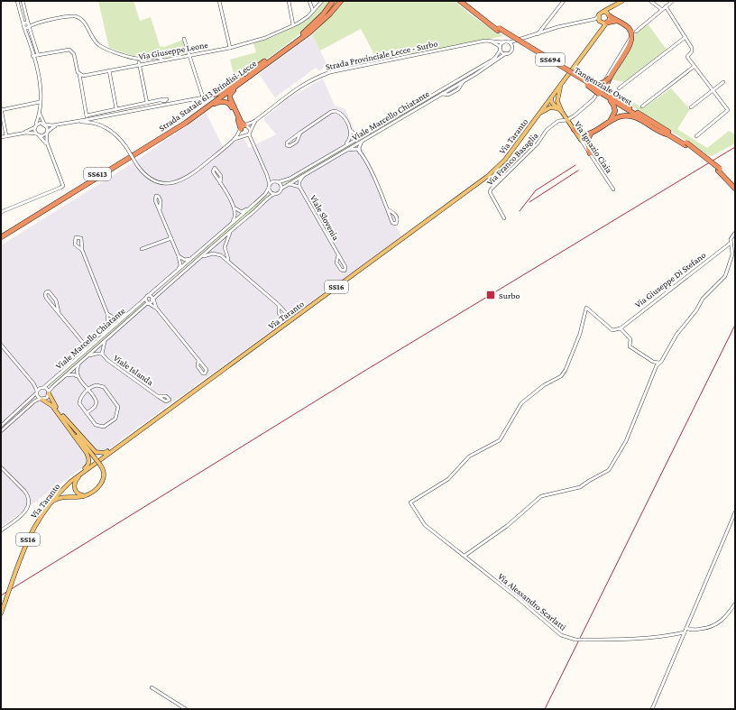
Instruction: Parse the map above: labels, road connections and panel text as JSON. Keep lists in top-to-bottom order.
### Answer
{
  "streets": {
    "highway": [
      "SS694",
      "Tangenziale Ovest",
      "Strada Statale 613 Brindisi-Lecce",
      "SS613"
    ],
    "main road": ["Via Taranto", "Via Ignazio Ciaia", "SS16"],
    "street": [
      "Via Giuseppe Leone",
      "Strada Provinciale Lecce - Surbo",
      "Viale Marcello Chiatante",
      "Via Franco Basaglia",
      "Viale Slovenia",
      "Via Giuseppe Di Stefano",
      "Viale Islanda",
      "Via Alessandro Scarlatti"
    ]
  },
  "crossings": [
    ["Strada Provinciale Lecce - Surbo", "Viale Marcello Chiatante"],
    ["Viale Marcello Chiatante", "Viale Islanda"],
    ["Via Taranto", "Via Ignazio Ciaia"],
    ["Via Ignazio Ciaia", "Via Franco Basaglia"],
    ["Via Giuseppe Di Stefano", "Via Alessandro Scarlatti"]
  ],
  "places": {
    "transit": ["Surbo"]
  }
}
